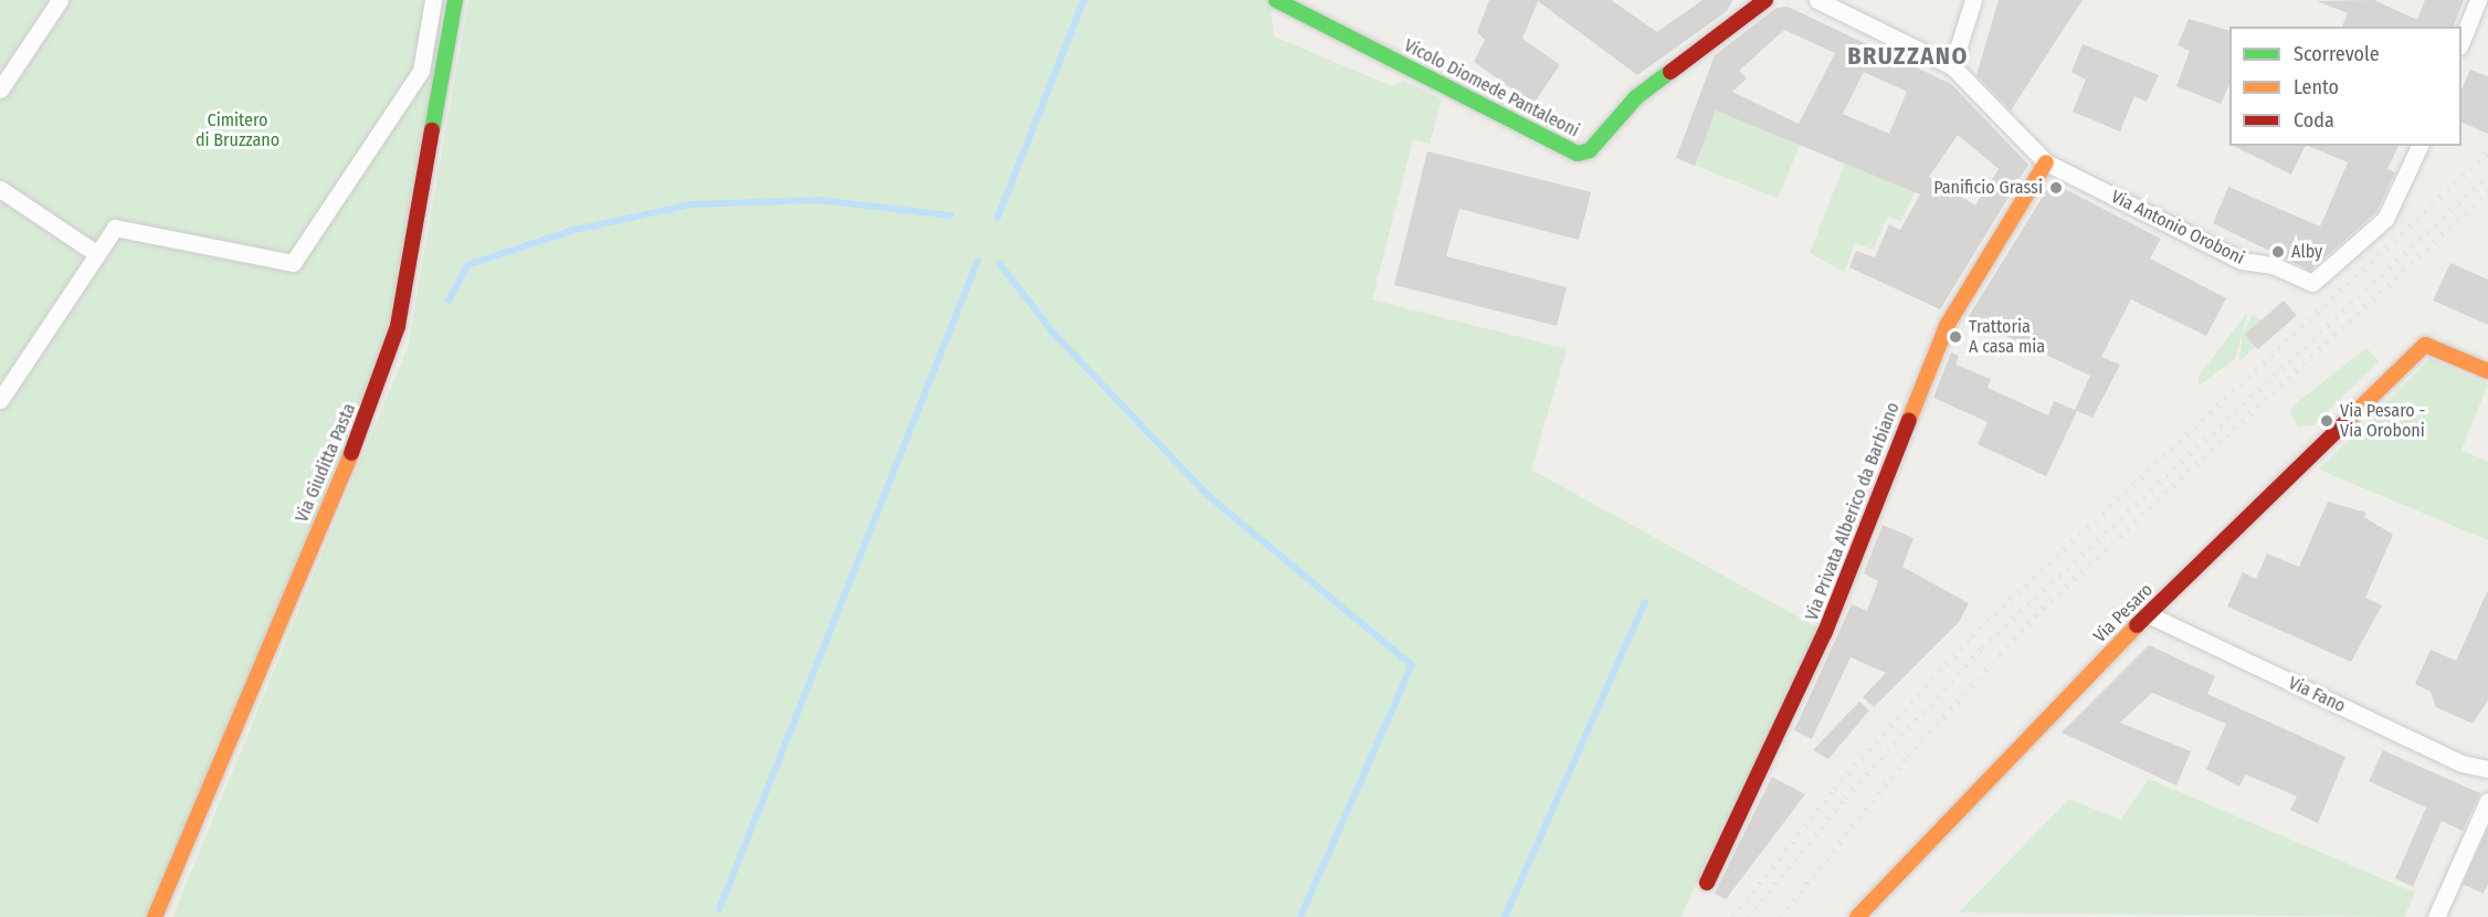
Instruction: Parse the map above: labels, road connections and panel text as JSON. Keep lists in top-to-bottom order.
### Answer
{
  "streets": {
    "street": [
      "Vicolo Diomede Pantaleoni",
      "Via Antonio Oroboni",
      "Via Giuditta Pasta",
      "Via Privata Alberico da Barbiano",
      "Via Pesaro",
      "Via Fano"
    ]
  },
  "crossings": [
    ["Via Antonio Oroboni", "Via Privata Alberico da Barbiano"],
    ["Via Pesaro", "Via Fano"]
  ],
  "districts": ["BRUZZANO"],
  "parks": ["Cimitero di Bruzzano"],
  "places": [
    "Panificio Grassi",
    "Alby",
    "Trattoria A casa mia",
    "Via Pesaro - Via Oroboni"
  ],
  "legend": ["Scorrevole", "Lento", "Coda"]
}
